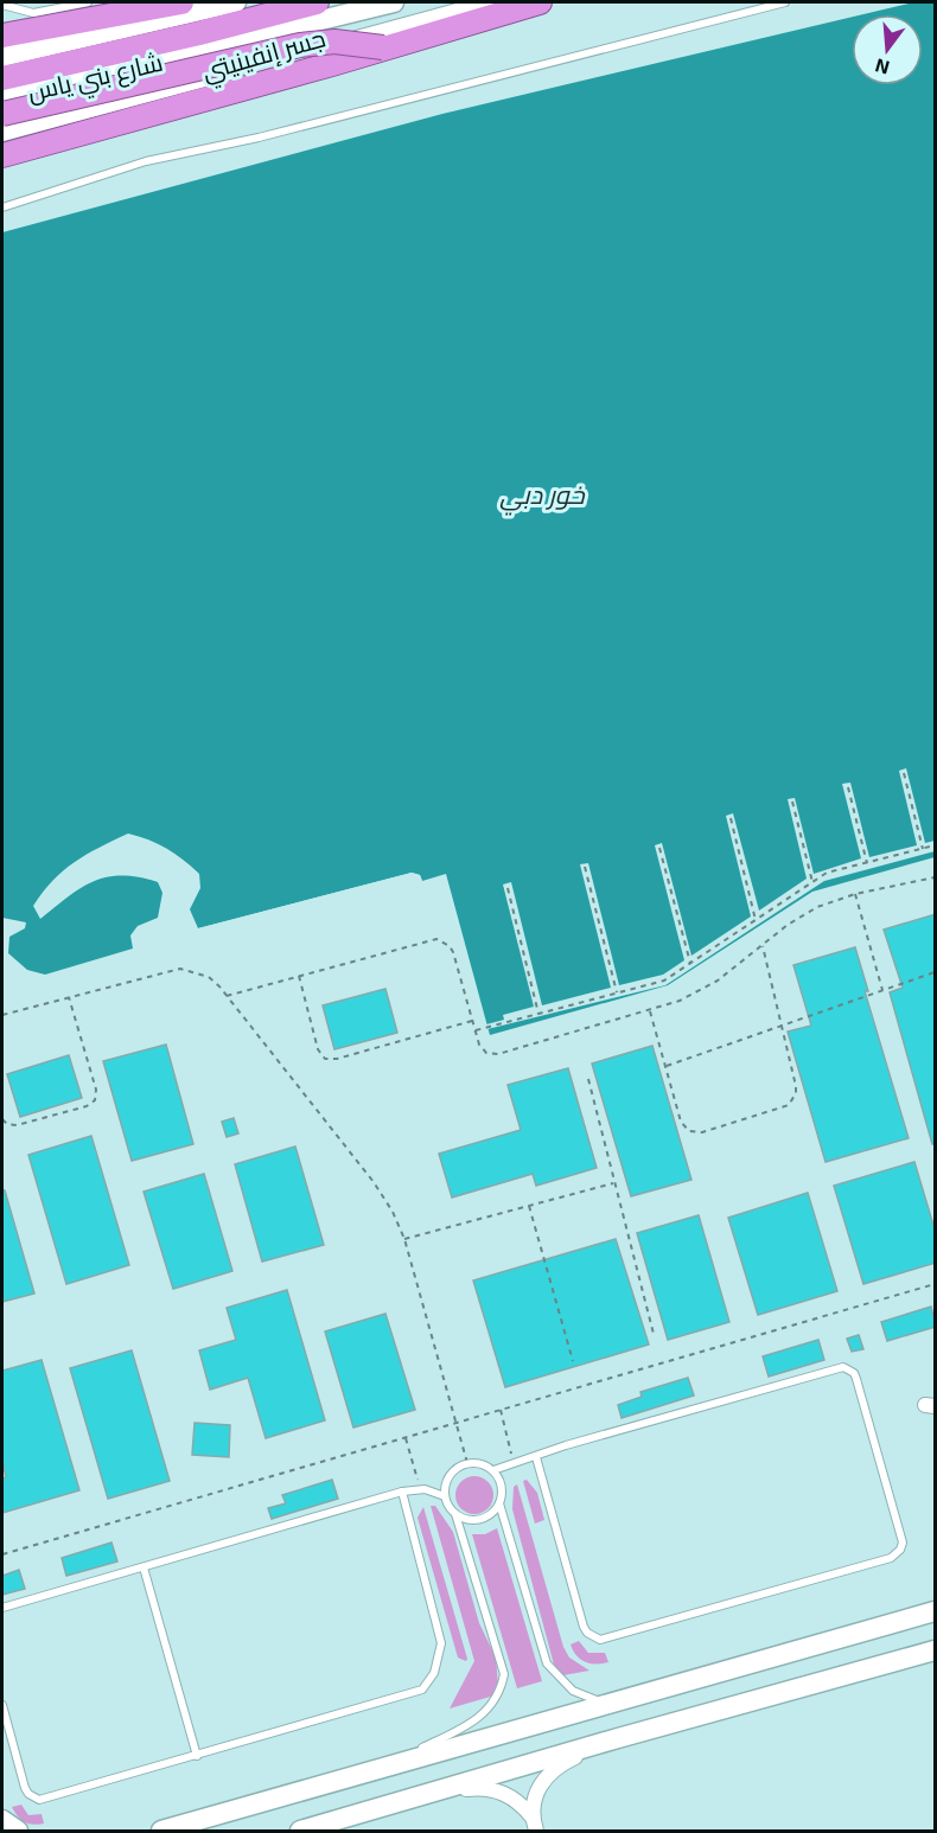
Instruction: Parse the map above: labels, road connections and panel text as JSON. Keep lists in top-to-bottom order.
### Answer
{
  "streets": {
    "highway": ["جسر إنفينيتي"],
    "main road": ["شارع بني ياس"]
  },
  "water": ["خور دبي"],
  "north": "bottom"
}
